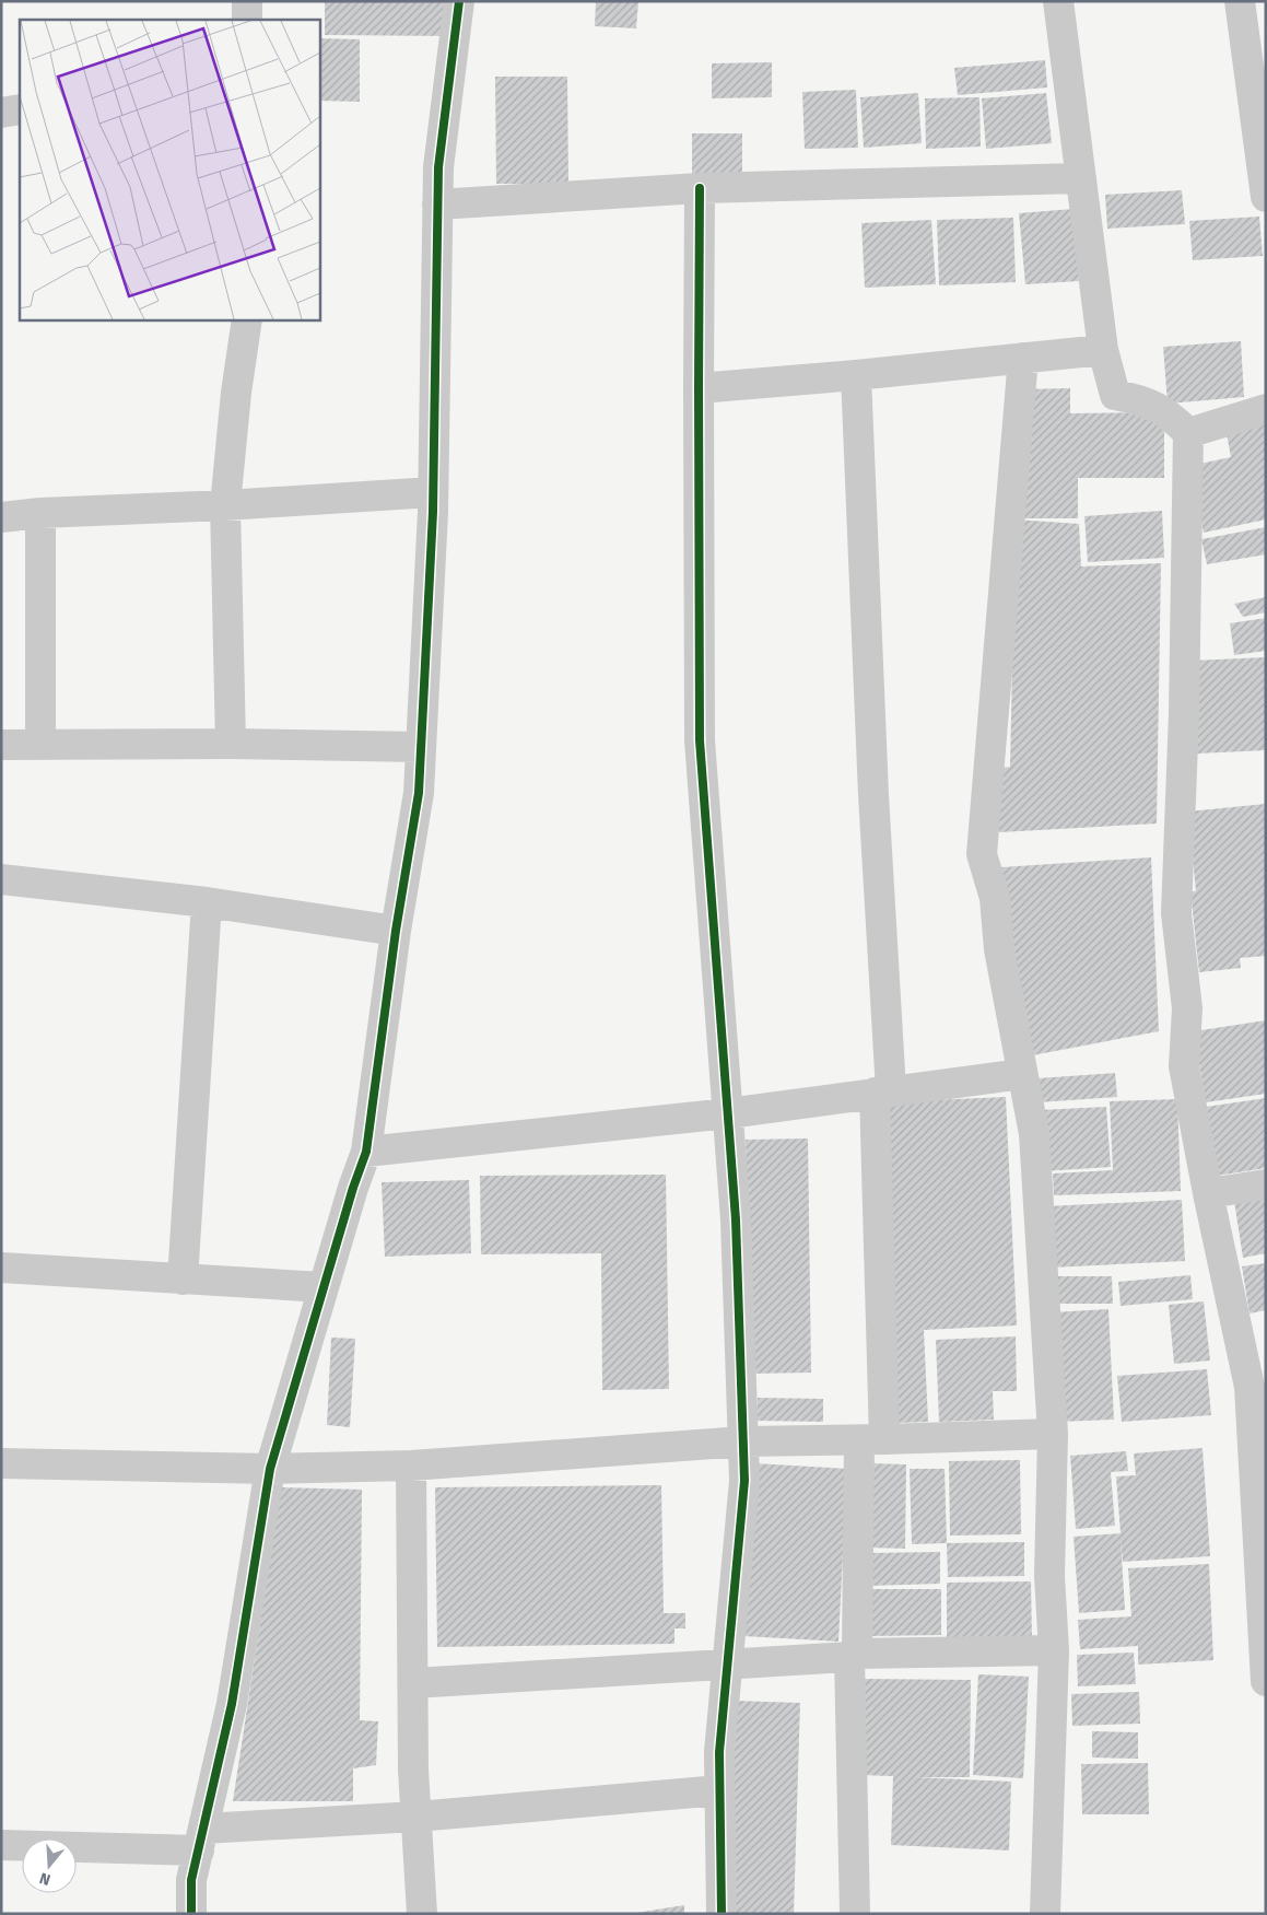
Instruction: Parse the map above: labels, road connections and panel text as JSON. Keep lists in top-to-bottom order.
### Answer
{
  "north": "bottom"
}
